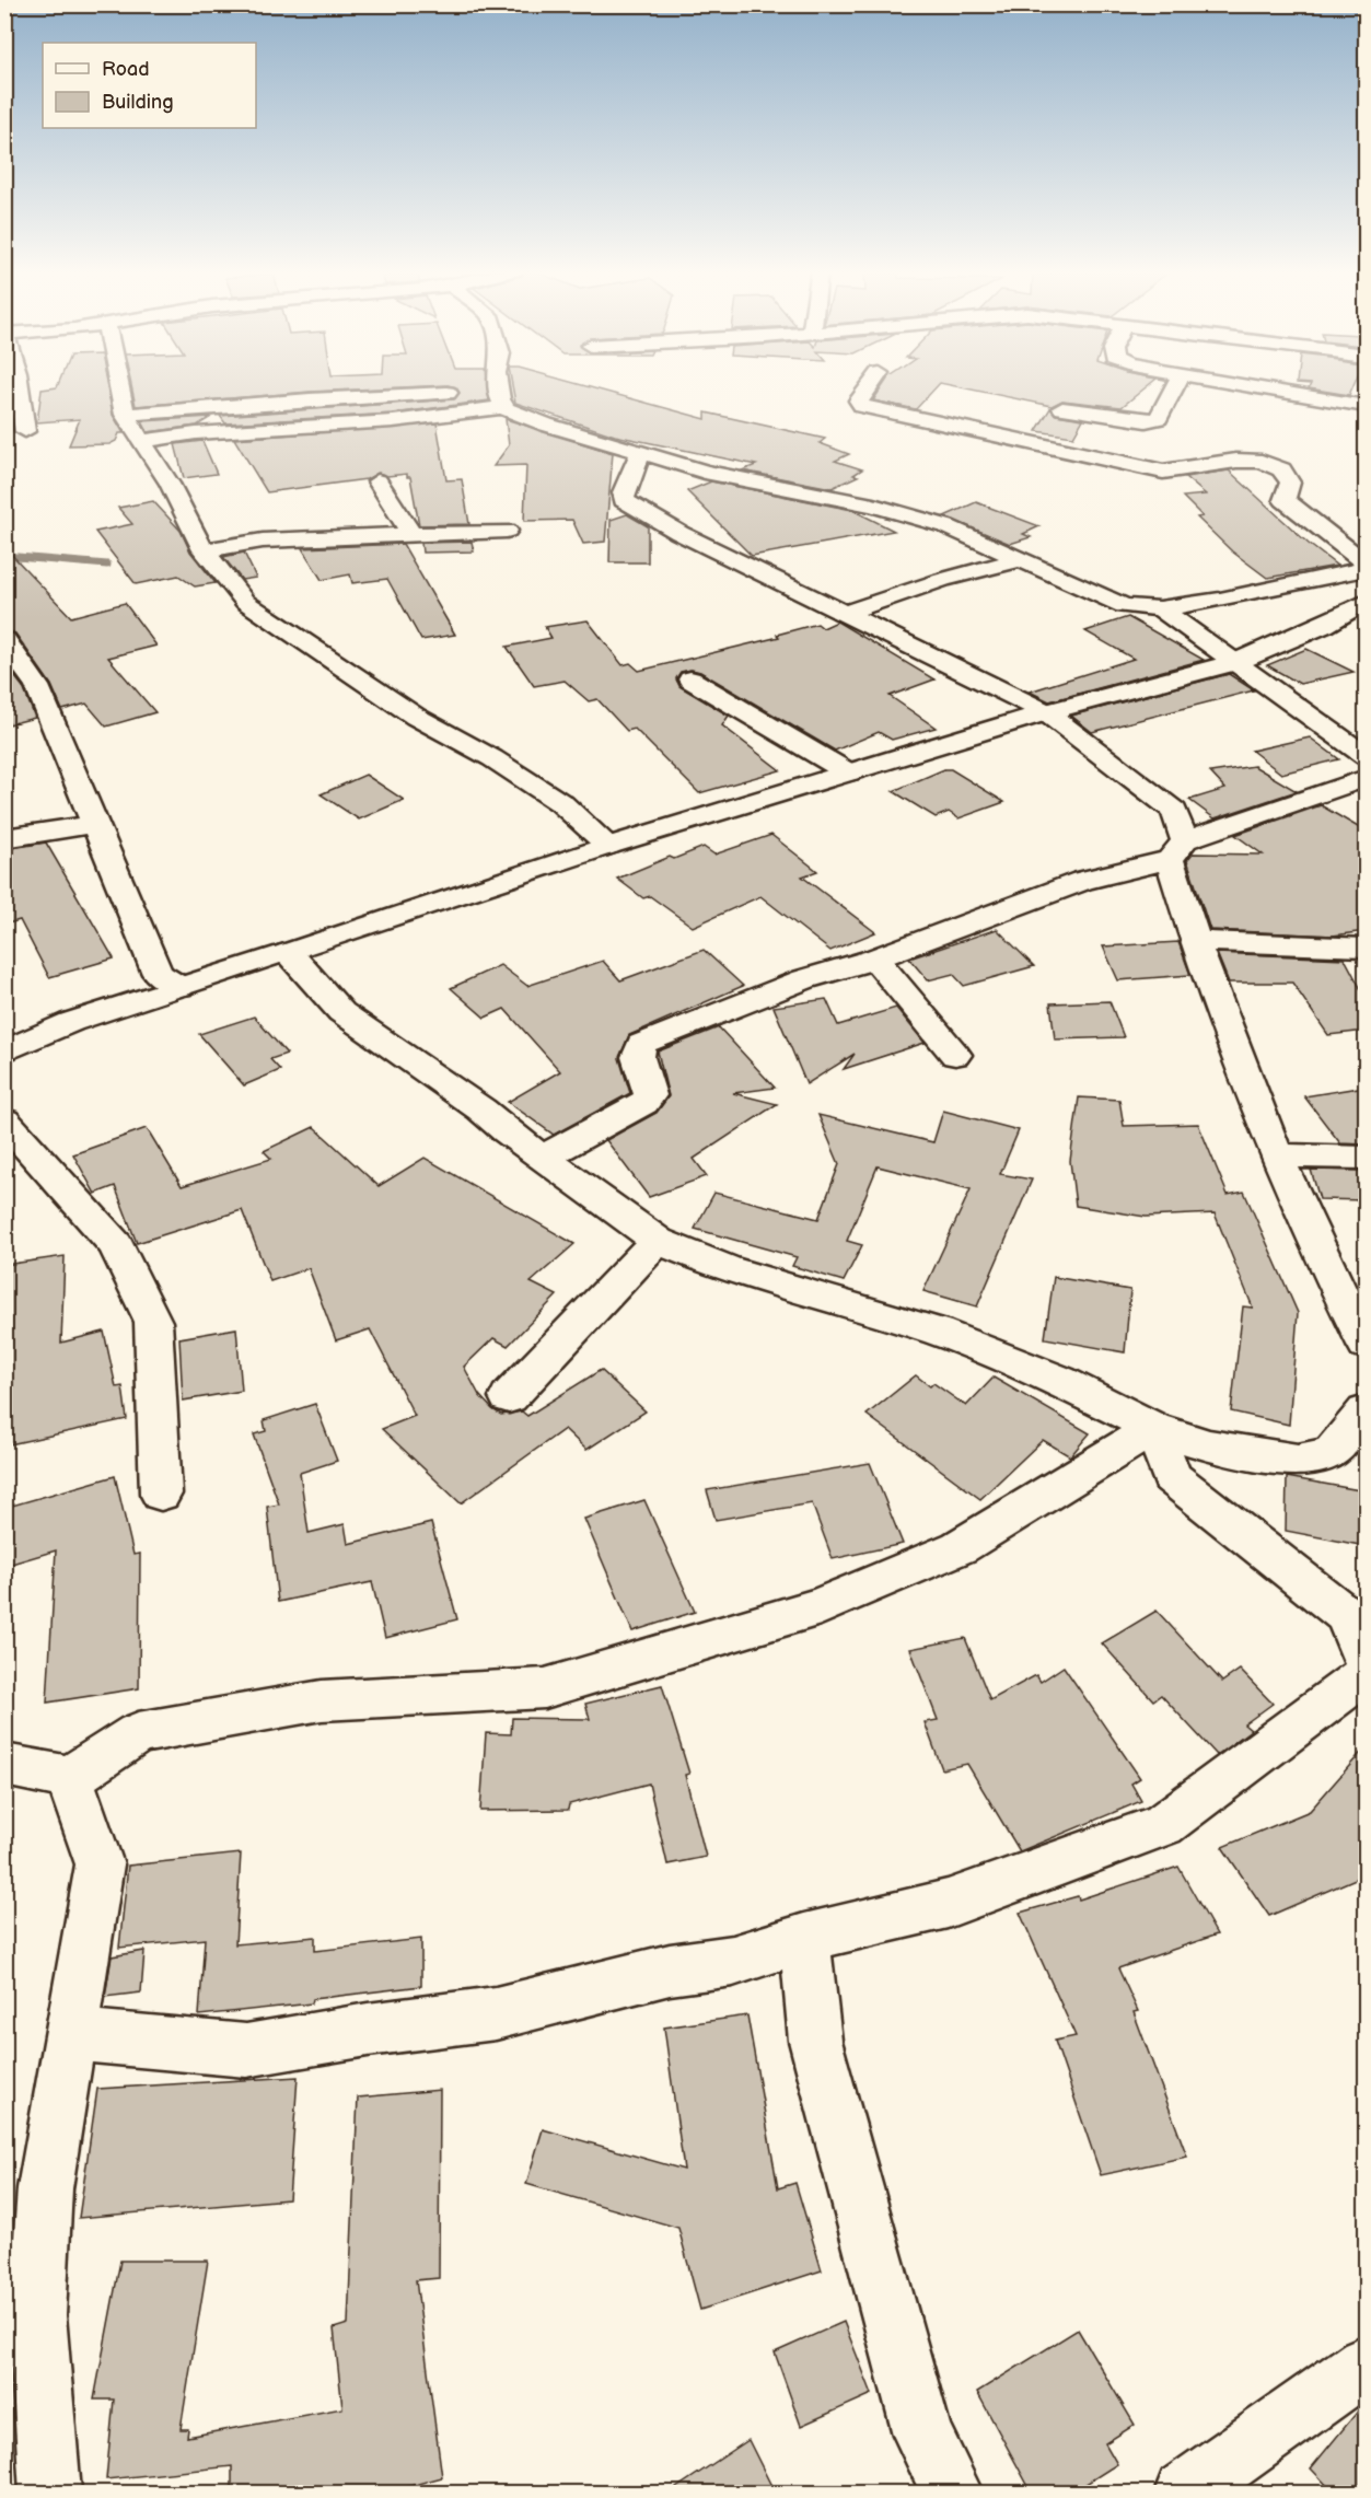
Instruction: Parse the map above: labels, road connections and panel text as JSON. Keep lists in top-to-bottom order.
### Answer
{
  "legend": ["Road", "Building"]
}
